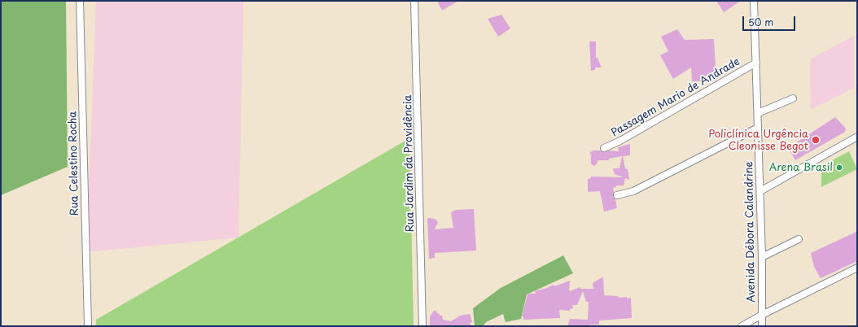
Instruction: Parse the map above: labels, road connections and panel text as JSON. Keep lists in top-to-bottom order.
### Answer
{
  "streets": {
    "street": [
      "Passagem Mario de Andrade",
      "Rua Celestino Rocha",
      "Rua Jardim da Providência",
      "Avenida Débora Calandrine"
    ]
  },
  "crossings": [
    ["Passagem Mario de Andrade", "Avenida Débora Calandrine"]
  ],
  "places": ["Policlínica Urgência Cleonisse Begot", "Arena Brasil"],
  "scale_bar": "50 m"
}
